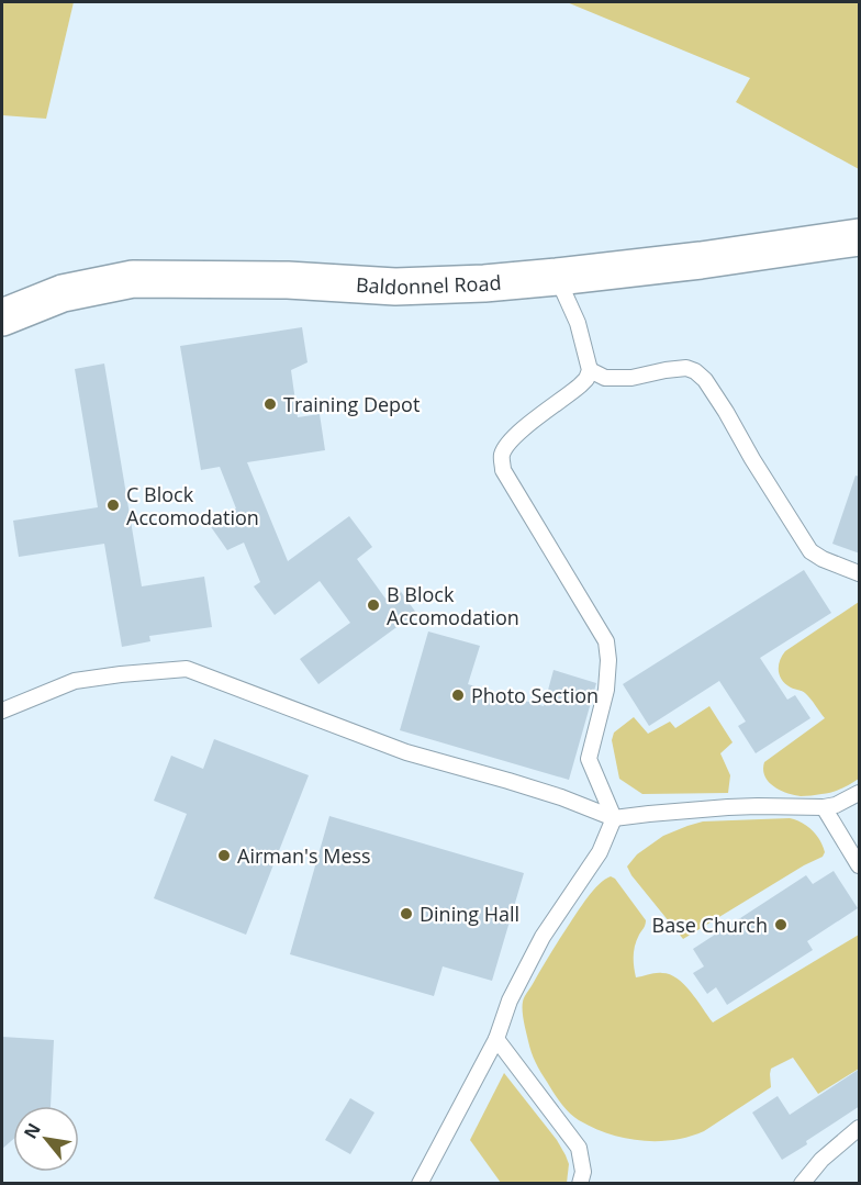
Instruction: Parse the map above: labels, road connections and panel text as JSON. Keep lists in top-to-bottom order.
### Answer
{
  "streets": {
    "street": ["Baldonnel Road"]
  },
  "places": [
    "Training Depot",
    "C Block Accomodation",
    "B Block Accomodation",
    "Photo Section",
    "Airman's Mess",
    "Dining Hall",
    "Base Church"
  ],
  "north": "top left"
}
